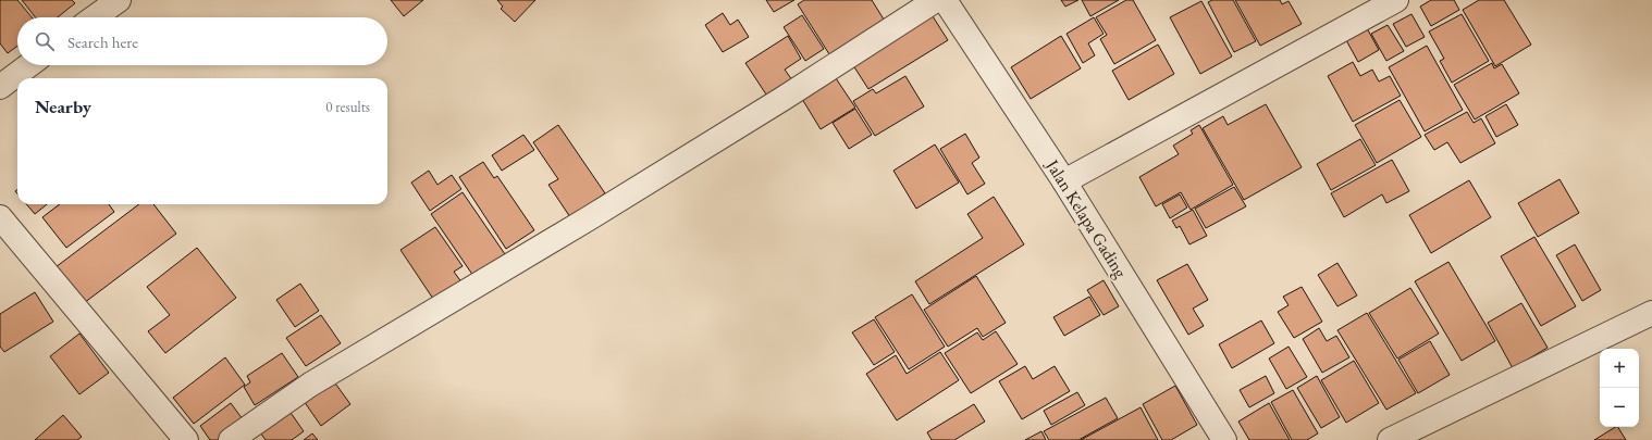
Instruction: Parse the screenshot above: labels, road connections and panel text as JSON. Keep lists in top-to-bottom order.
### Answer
{
  "streets": {
    "street": ["Jalan Kelapa Gading"]
  },
  "page": {
    "search": "Search here",
    "heading": ["Nearby", "0 results"],
    "map_buttons": ["+", "−"]
  }
}
